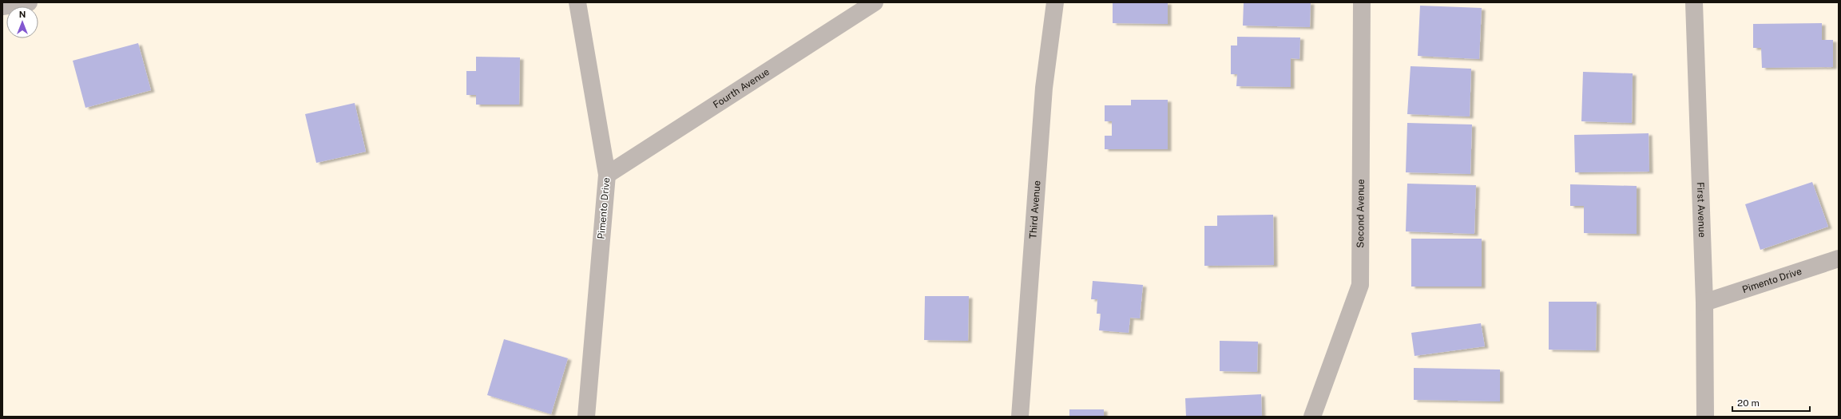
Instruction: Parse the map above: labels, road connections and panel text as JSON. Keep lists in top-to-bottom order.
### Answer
{
  "streets": {
    "street": [
      "Fourth Avenue",
      "Pimento Drive",
      "Third Avenue",
      "First Avenue",
      "Second Avenue"
    ]
  },
  "crossings": [
    ["Fourth Avenue", "Pimento Drive"],
    ["Pimento Drive", "First Avenue"]
  ],
  "scale_bar": "20 m",
  "north": "top"
}
